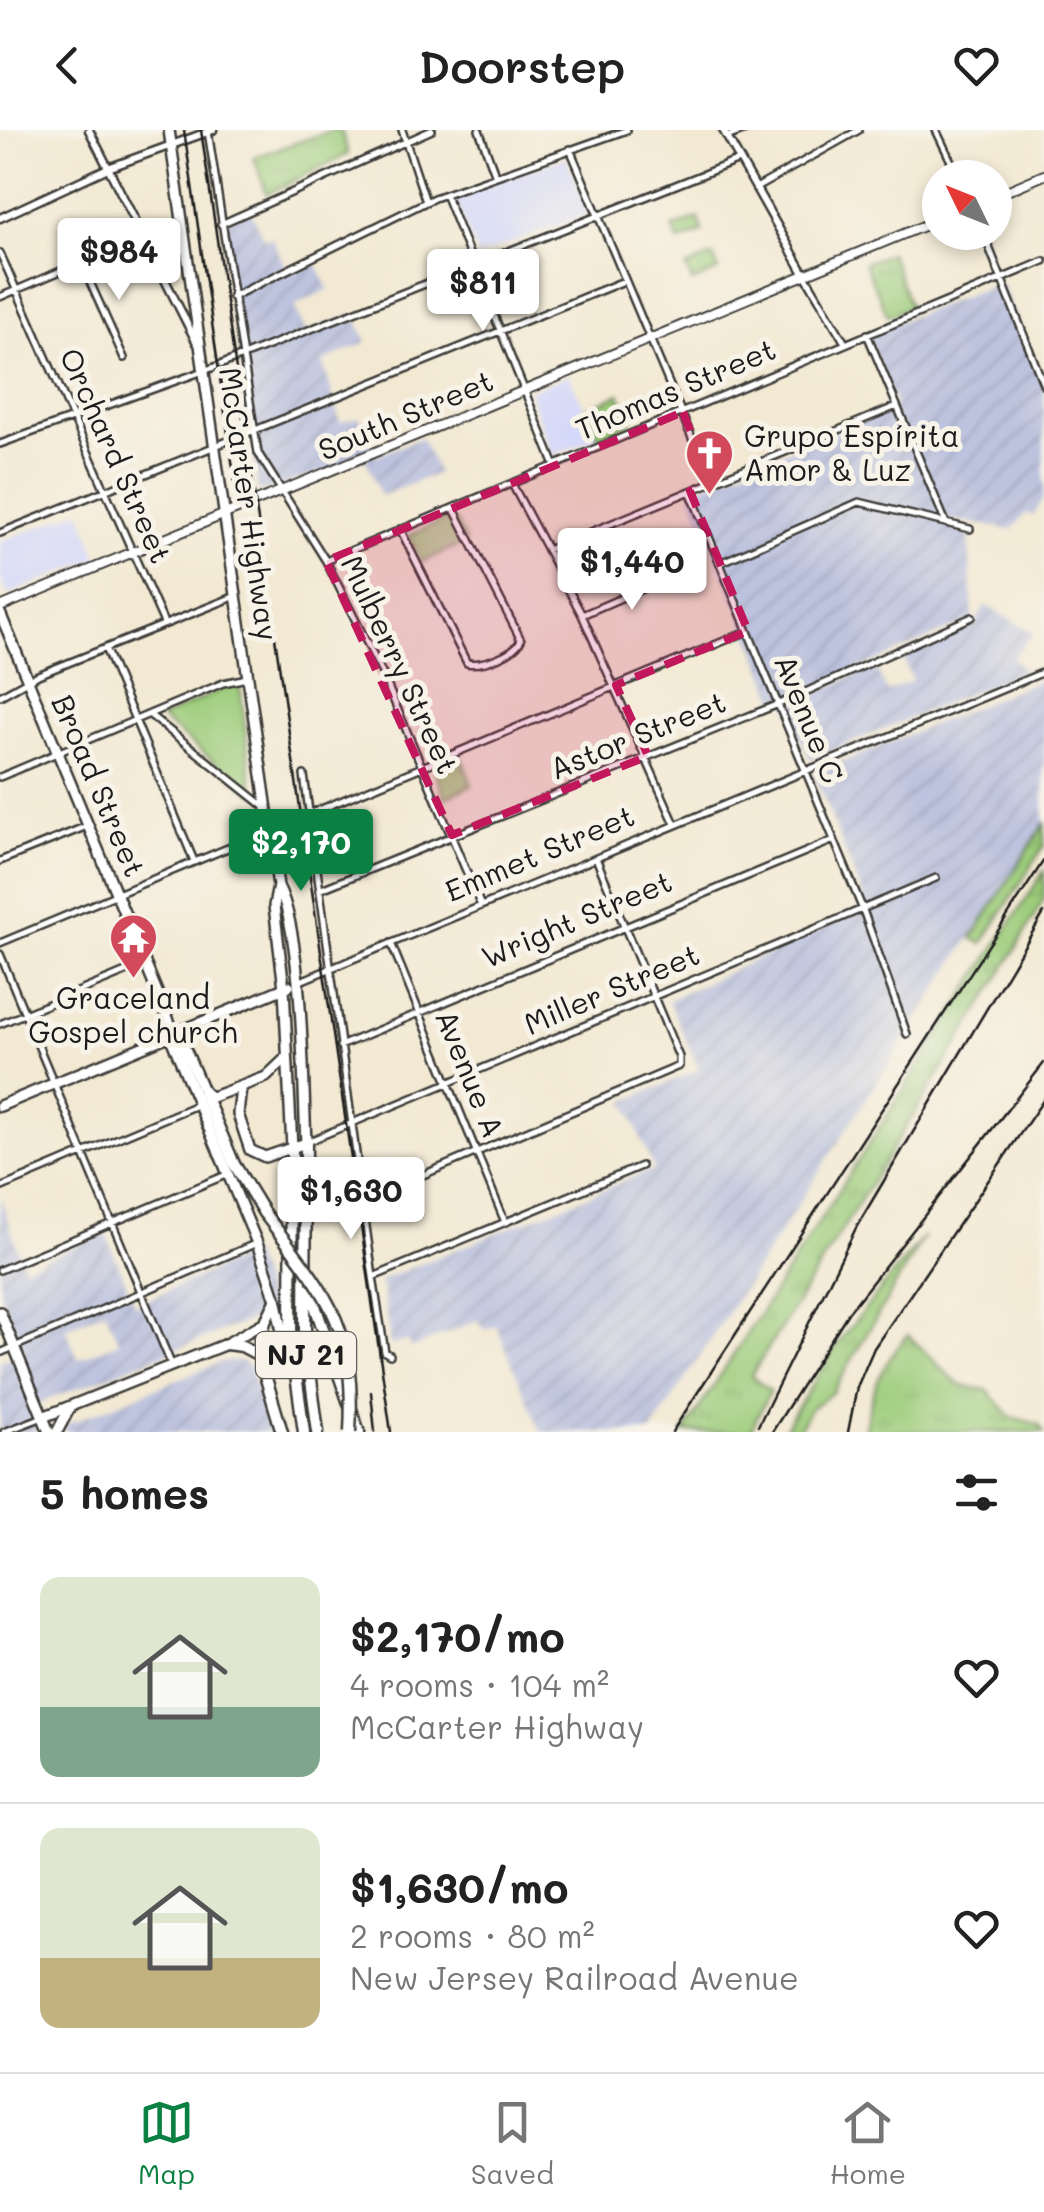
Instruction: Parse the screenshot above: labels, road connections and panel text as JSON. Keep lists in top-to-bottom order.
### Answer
{
  "streets": {
    "highway": ["McCarter Highway", "NJ 21"],
    "main road": ["South Street", "Broad Street", "Emmet Street"],
    "street": [
      "Thomas Street",
      "Orchard Street",
      "Mulberry Street",
      "Avenue C",
      "Astor Street",
      "Wright Street",
      "Miller Street",
      "Avenue A"
    ]
  },
  "crossings": [
    ["Thomas Street", "Mulberry Street"],
    ["South Street", "Orchard Street"],
    ["South Street", "McCarter Highway"],
    ["South Street", "Mulberry Street"],
    ["South Street", "Broad Street"],
    ["McCarter Highway", "Emmet Street"],
    ["McCarter Highway", "Miller Street"],
    ["Mulberry Street", "Astor Street"],
    ["Mulberry Street", "Emmet Street"],
    ["Avenue C", "Astor Street"],
    ["Avenue C", "Emmet Street"],
    ["Avenue C", "Wright Street"],
    ["Avenue C", "Miller Street"],
    ["Broad Street", "Emmet Street"],
    ["Emmet Street", "Avenue A"],
    ["Wright Street", "Avenue A"],
    ["Miller Street", "Avenue A"]
  ],
  "places": {
    "church": ["Grupo Espírita Amor & Luz"],
    "temple": ["Graceland Gospel church"]
  },
  "north": "top left",
  "page": {
    "header": "Doorstep",
    "price": [
      "$984",
      "$811",
      "$1,440",
      "$2,170",
      "$1,630"
    ],
    "heading": "5 homes",
    "list": [
      {
        "name": "$2,170/mo",
        "note": "4 rooms · 104 m² · McCarter Highway"
      },
      {
        "name": "$1,630/mo",
        "note": "2 rooms · 80 m² · New Jersey Railroad Avenue"
      }
    ],
    "tabs": ["Map", "Saved", "Home"]
  }
}
